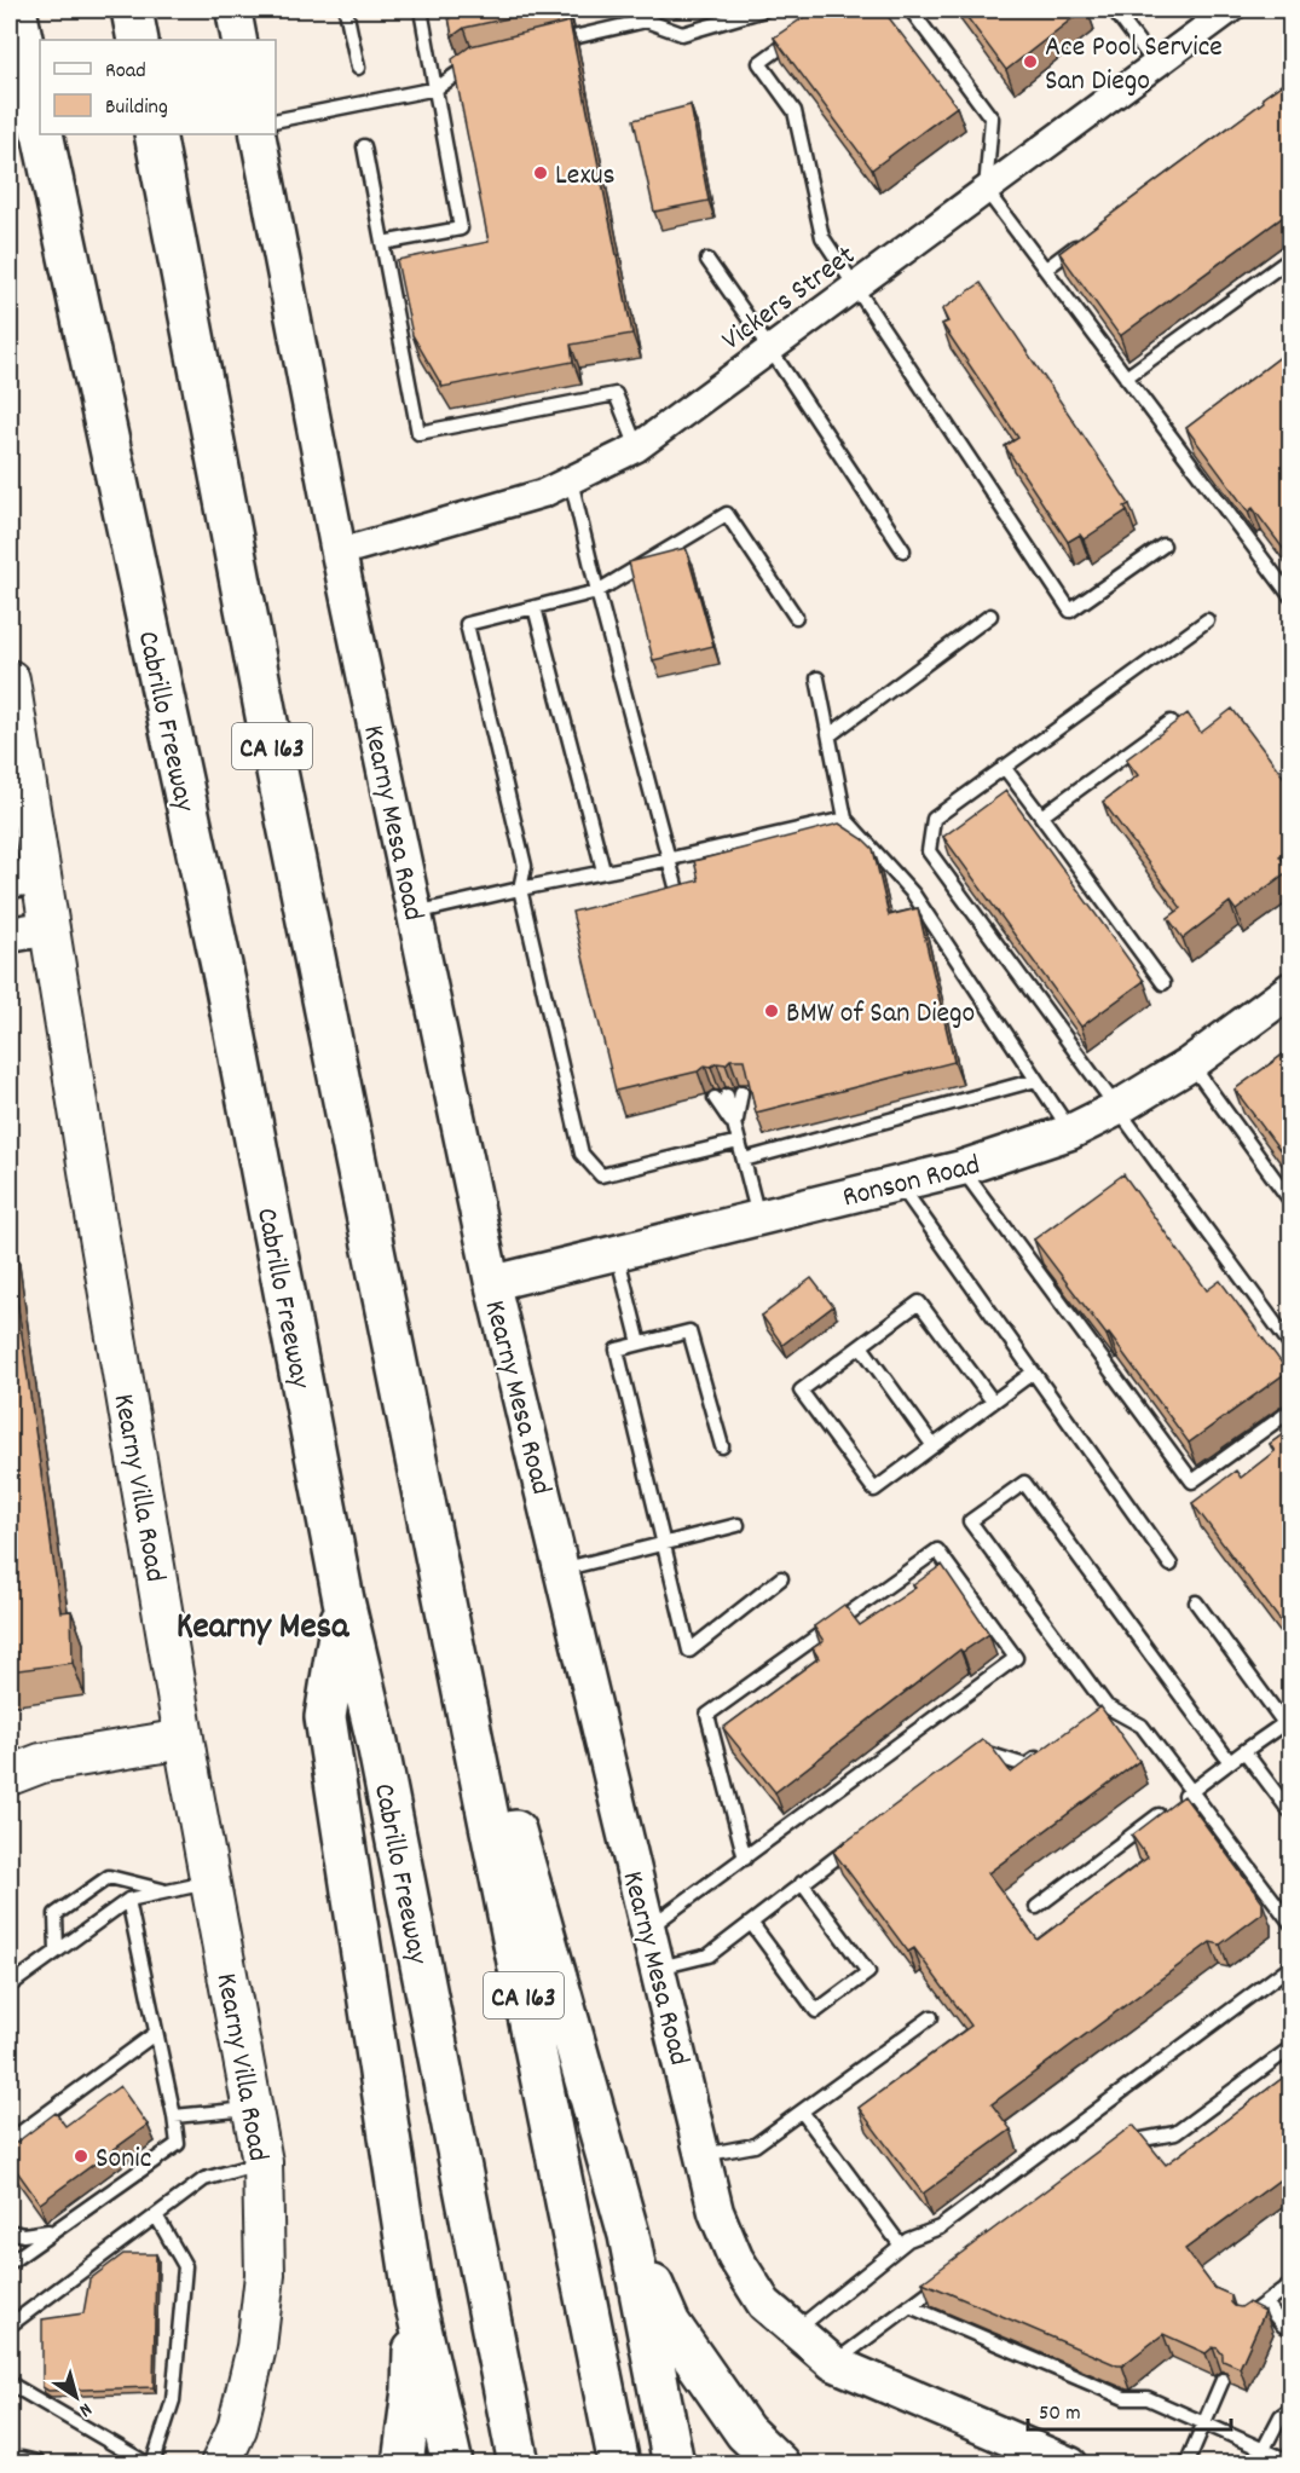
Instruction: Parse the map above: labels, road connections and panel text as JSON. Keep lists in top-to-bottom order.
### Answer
{
  "streets": {
    "highway": ["Cabrillo Freeway", "CA 163"],
    "main road": ["Kearny Villa Road"],
    "street": ["Vickers Street", "Kearny Mesa Road", "Ronson Road"]
  },
  "crossings": [
    ["Vickers Street", "Kearny Mesa Road"],
    ["Kearny Mesa Road", "Ronson Road"]
  ],
  "districts": ["Kearny Mesa"],
  "places": [
    "Ace Pool Service San Diego",
    "Lexus",
    "BMW of San Diego",
    "Sonic"
  ],
  "legend": ["Road", "Building"],
  "scale_bar": "50 m",
  "north": "bottom right"
}
